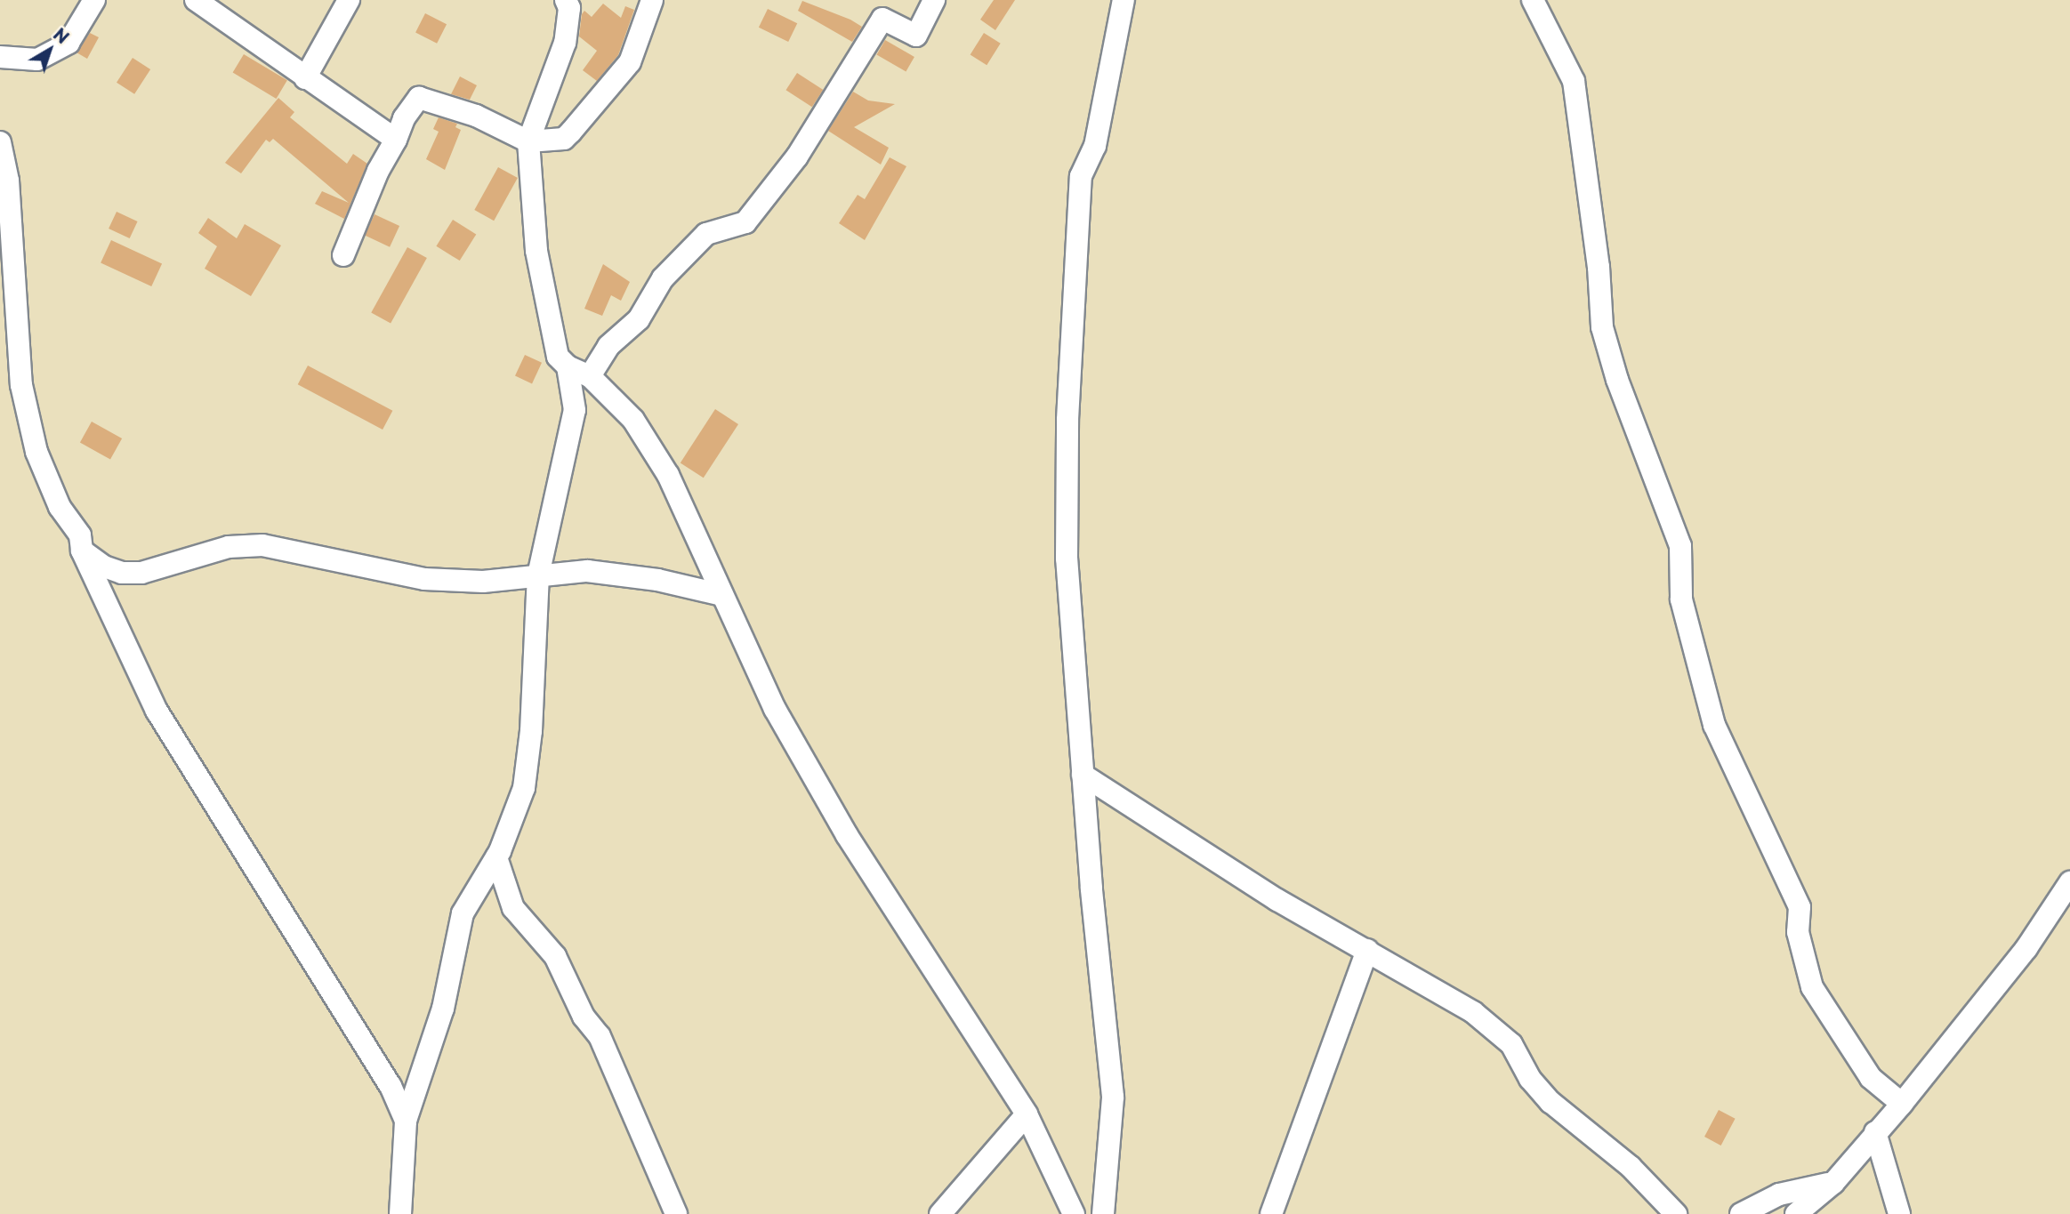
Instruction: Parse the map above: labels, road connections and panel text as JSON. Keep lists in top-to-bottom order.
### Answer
{
  "north": "top right"
}
